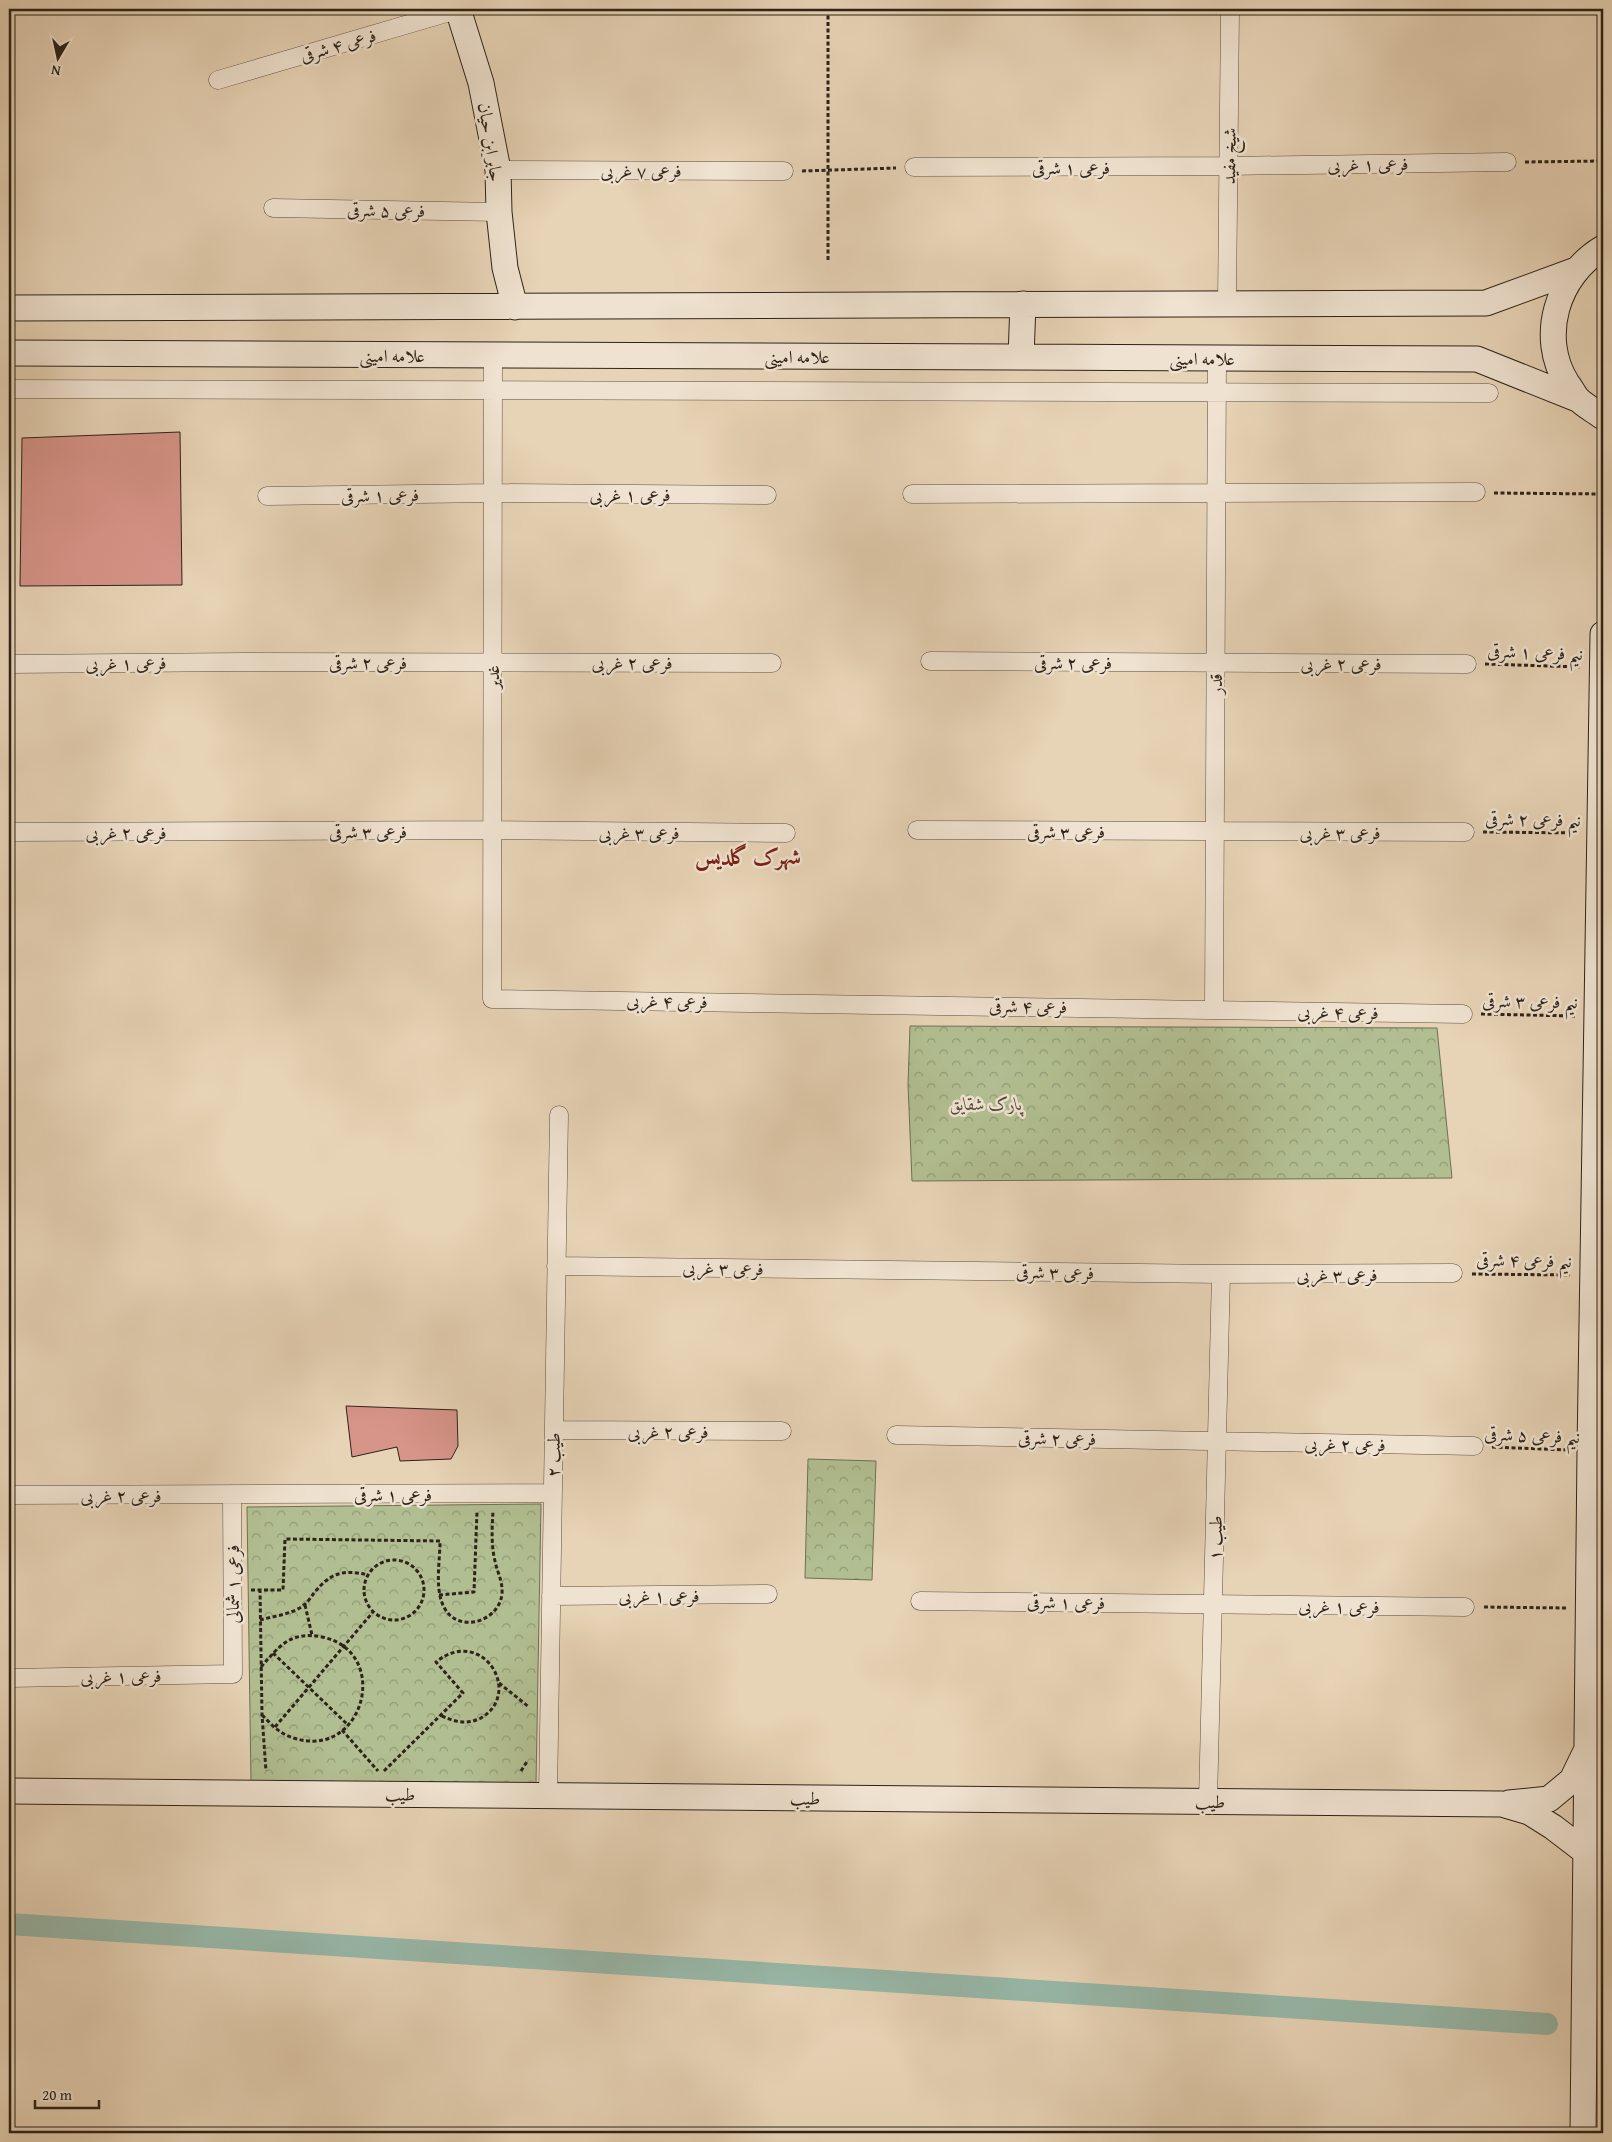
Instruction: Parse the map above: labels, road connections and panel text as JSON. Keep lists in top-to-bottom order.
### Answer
{
  "streets": {
    "main road": ["جابر ابن حیان", "علامه امینی", "طیب"],
    "street": [
      "فرعی ۴ شرقی",
      "شیخ مفید",
      "فرعی ۱ غربی",
      "فرعی ۱ شرقی",
      "فرعی ۷ غربی",
      "فرعی ۵ شرقی",
      "فرعی ۲ شرقی",
      "فرعی ۲ غربی",
      "غدیر",
      "قدر",
      "فرعی ۳ شرقی",
      "فرعی ۳ غربی",
      "فرعی ۴ غربی",
      "طیب ۲",
      "طیب ۱",
      "فرعی ۱ شمالی"
    ],
    "path": [
      "نیم فرعی ۱ شرقی",
      "نیم فرعی ۲ شرقی",
      "نیم فرعی ۳ شرقی",
      "نیم فرعی ۴ شرقی",
      "نیم فرعی ۵ شرقی"
    ]
  },
  "crossings": [
    ["فرعی ۴ شرقی", "جابر ابن حیان"],
    ["فرعی ۴ شرقی", "قدر"],
    ["فرعی ۴ شرقی", "فرعی ۴ غربی"],
    ["جابر ابن حیان", "فرعی ۷ غربی"],
    ["جابر ابن حیان", "فرعی ۵ شرقی"],
    ["شیخ مفید", "فرعی ۱ غربی"],
    ["شیخ مفید", "فرعی ۱ شرقی"],
    ["فرعی ۱ غربی", "فرعی ۱ شرقی"],
    ["فرعی ۱ غربی", "فرعی ۲ شرقی"],
    ["فرعی ۱ غربی", "غدیر"],
    ["فرعی ۱ غربی", "طیب ۲"],
    ["فرعی ۱ غربی", "طیب ۱"],
    ["فرعی ۱ غربی", "فرعی ۱ شمالی"],
    ["فرعی ۱ شرقی", "فرعی ۲ غربی"],
    ["فرعی ۱ شرقی", "غدیر"],
    ["فرعی ۱ شرقی", "طیب ۲"],
    ["فرعی ۱ شرقی", "طیب ۱"],
    ["فرعی ۱ شرقی", "فرعی ۱ شمالی"],
    ["علامه امینی", "غدیر"],
    ["علامه امینی", "قدر"],
    ["نیم فرعی ۱ شرقی", "فرعی ۲ غربی"],
    ["فرعی ۲ شرقی", "فرعی ۲ غربی"],
    ["فرعی ۲ شرقی", "غدیر"],
    ["فرعی ۲ شرقی", "قدر"],
    ["فرعی ۲ شرقی", "طیب ۱"],
    ["فرعی ۲ غربی", "غدیر"],
    ["فرعی ۲ غربی", "قدر"],
    ["فرعی ۲ غربی", "فرعی ۳ شرقی"],
    ["فرعی ۲ غربی", "نیم فرعی ۵ شرقی"],
    ["فرعی ۲ غربی", "طیب ۲"],
    ["فرعی ۲ غربی", "طیب ۱"],
    ["فرعی ۲ غربی", "فرعی ۱ شمالی"],
    ["غدیر", "فرعی ۳ شرقی"],
    ["غدیر", "فرعی ۳ غربی"],
    ["غدیر", "فرعی ۴ غربی"],
    ["قدر", "فرعی ۳ شرقی"],
    ["قدر", "فرعی ۳ غربی"],
    ["قدر", "فرعی ۴ غربی"],
    ["نیم فرعی ۲ شرقی", "فرعی ۳ غربی"],
    ["فرعی ۳ شرقی", "فرعی ۳ غربی"],
    ["فرعی ۳ شرقی", "طیب ۱"],
    ["فرعی ۳ غربی", "نیم فرعی ۴ شرقی"],
    ["فرعی ۳ غربی", "طیب ۲"],
    ["فرعی ۳ غربی", "طیب ۱"],
    ["فرعی ۴ غربی", "نیم فرعی ۳ شرقی"],
    ["طیب ۲", "طیب"],
    ["طیب ۱", "طیب"]
  ],
  "districts": ["شهرک گلدیس"],
  "parks": ["پارک شقایق"],
  "scale_bar": "20 m",
  "north": "bottom"
}
